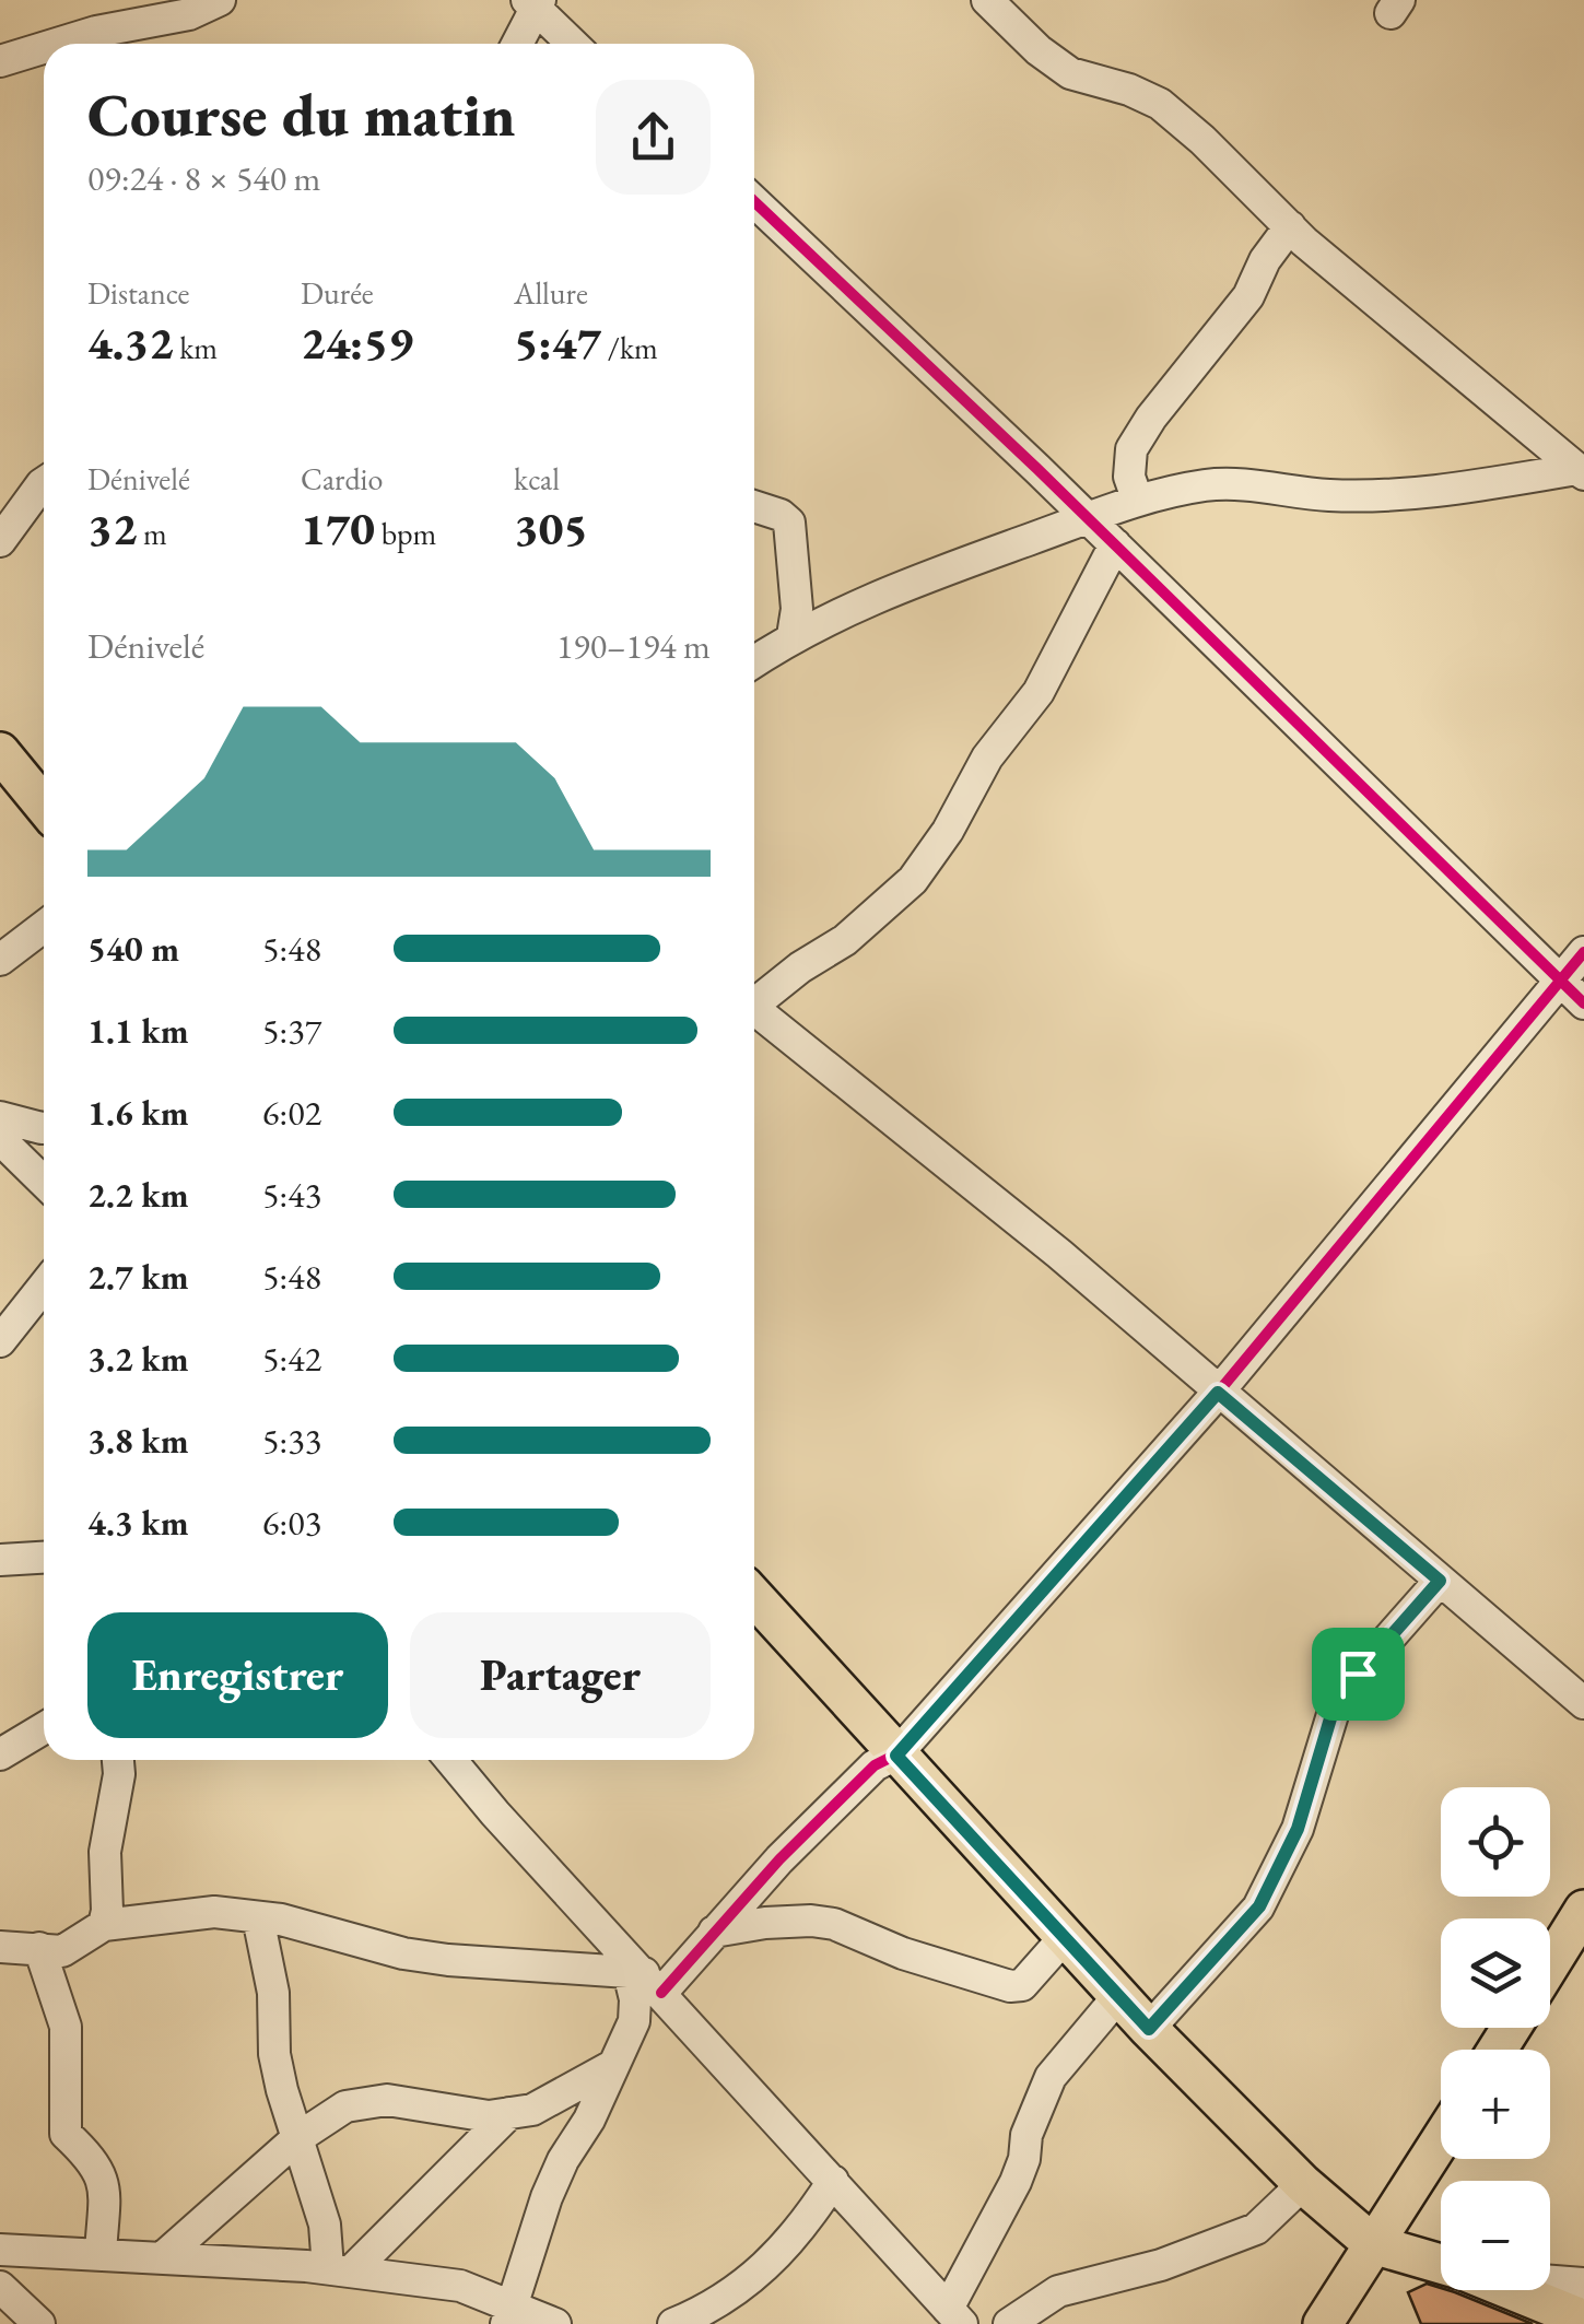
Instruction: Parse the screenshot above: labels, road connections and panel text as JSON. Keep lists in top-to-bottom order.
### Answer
{
  "page": {
    "heading": ["Course du matin", "09:24 · 8 × 540 m"],
    "stats": [
      ["Distance", "4.32 km"],
      ["Durée", "24:59"],
      ["Allure", "5:47 /km"],
      ["Dénivelé", "32 m"],
      ["Cardio", "170 bpm"],
      ["kcal", "305"]
    ],
    "chart": ["Dénivelé", "190–194 m"],
    "list": [
      {
        "name": "540 m",
        "note": "5:48"
      },
      {
        "name": "1.1 km",
        "note": "5:37"
      },
      {
        "name": "1.6 km",
        "note": "6:02"
      },
      {
        "name": "2.2 km",
        "note": "5:43"
      },
      {
        "name": "2.7 km",
        "note": "5:48"
      },
      {
        "name": "3.2 km",
        "note": "5:42"
      },
      {
        "name": "3.8 km",
        "note": "5:33"
      },
      {
        "name": "4.3 km",
        "note": "6:03"
      }
    ],
    "buttons": ["Enregistrer", "Partager"],
    "map_buttons": ["+", "−"]
  }
}
